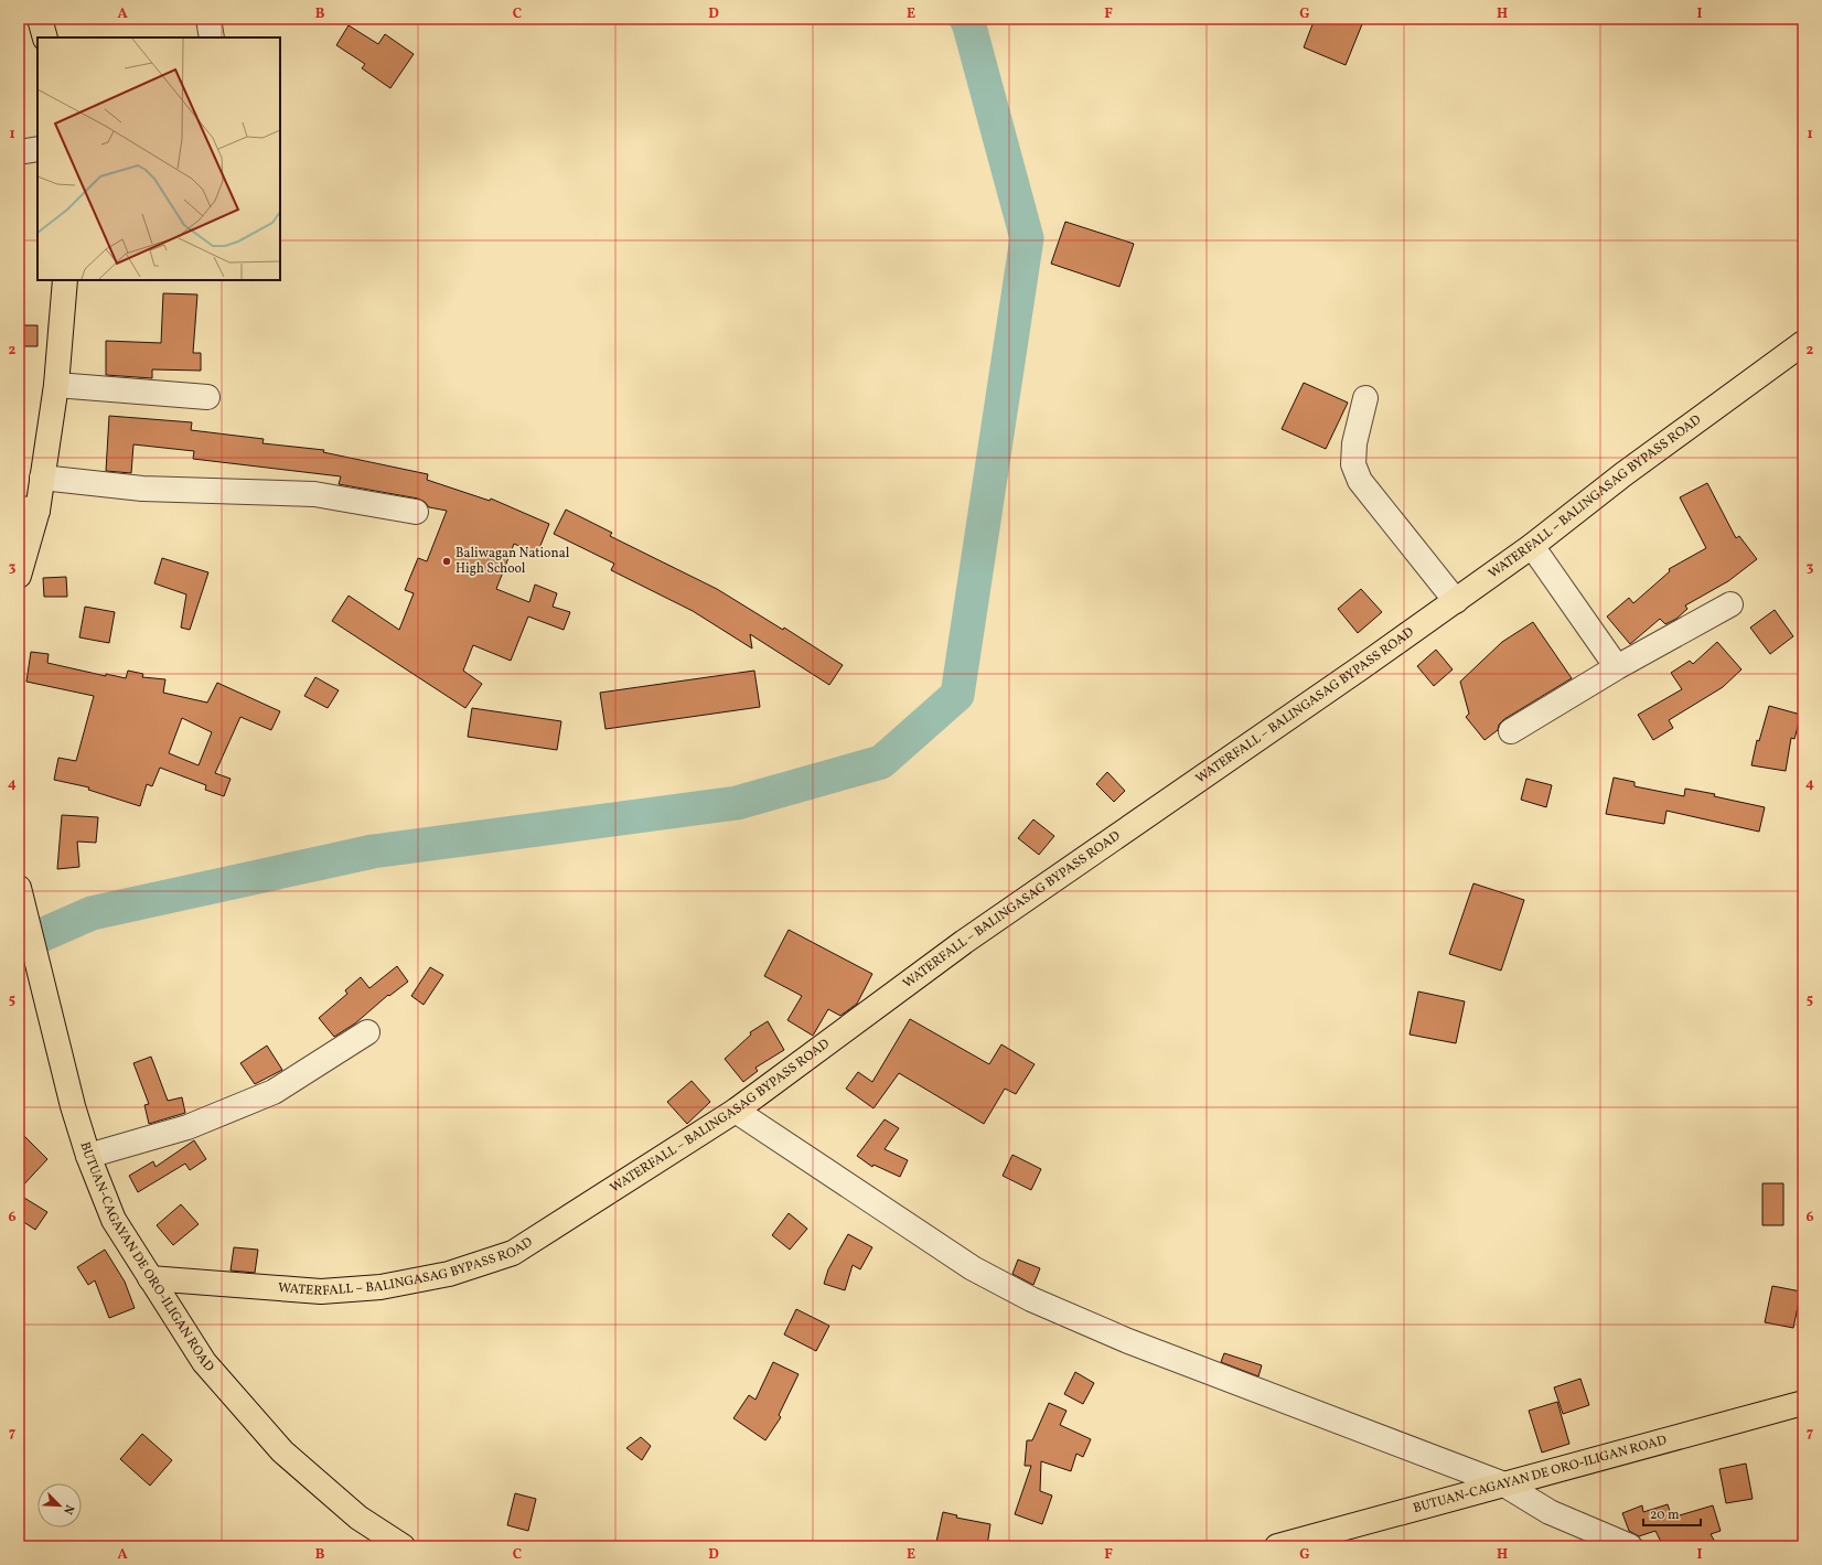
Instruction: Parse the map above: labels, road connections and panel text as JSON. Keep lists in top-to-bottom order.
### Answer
{
  "streets": {
    "main road": ["WATERFALL ‒ BALINGASAG BYPASS ROAD", "BUTUAN-CAGAYAN DE ORO-ILIGAN ROAD"]
  },
  "crossings": [
    ["WATERFALL ‒ BALINGASAG BYPASS ROAD", "BUTUAN-CAGAYAN DE ORO-ILIGAN ROAD"]
  ],
  "places": ["Baliwagan National High School"],
  "scale_bar": "20 m",
  "north": "bottom right",
  "grid": {
    "columns": [
      "A",
      "B",
      "C",
      "D",
      "E",
      "F",
      "G",
      "H",
      "I"
    ],
    "rows": [
      "1",
      "2",
      "3",
      "4",
      "5",
      "6",
      "7"
    ]
  }
}
